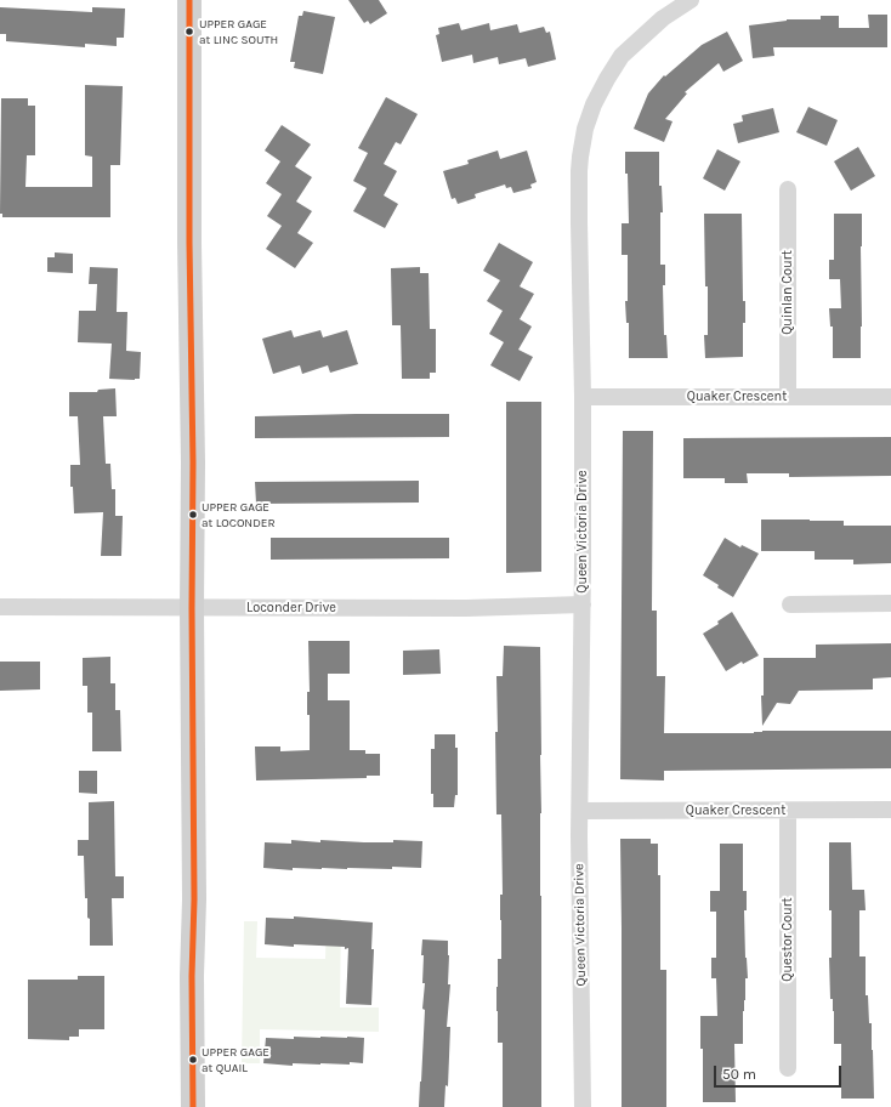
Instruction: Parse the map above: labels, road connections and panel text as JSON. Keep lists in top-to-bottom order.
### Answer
{
  "streets": {
    "street": [
      "Quinlan Court",
      "Quaker Crescent",
      "Queen Victoria Drive",
      "Loconder Drive",
      "Questor Court"
    ]
  },
  "crossings": [
    ["Quinlan Court", "Quaker Crescent"],
    ["Quaker Crescent", "Queen Victoria Drive"],
    ["Quaker Crescent", "Questor Court"],
    ["Queen Victoria Drive", "Loconder Drive"]
  ],
  "places": ["UPPER GAGE at LINC SOUTH", "UPPER GAGE at LOCONDER", "UPPER GAGE at QUAIL"],
  "scale_bar": "50 m"
}
